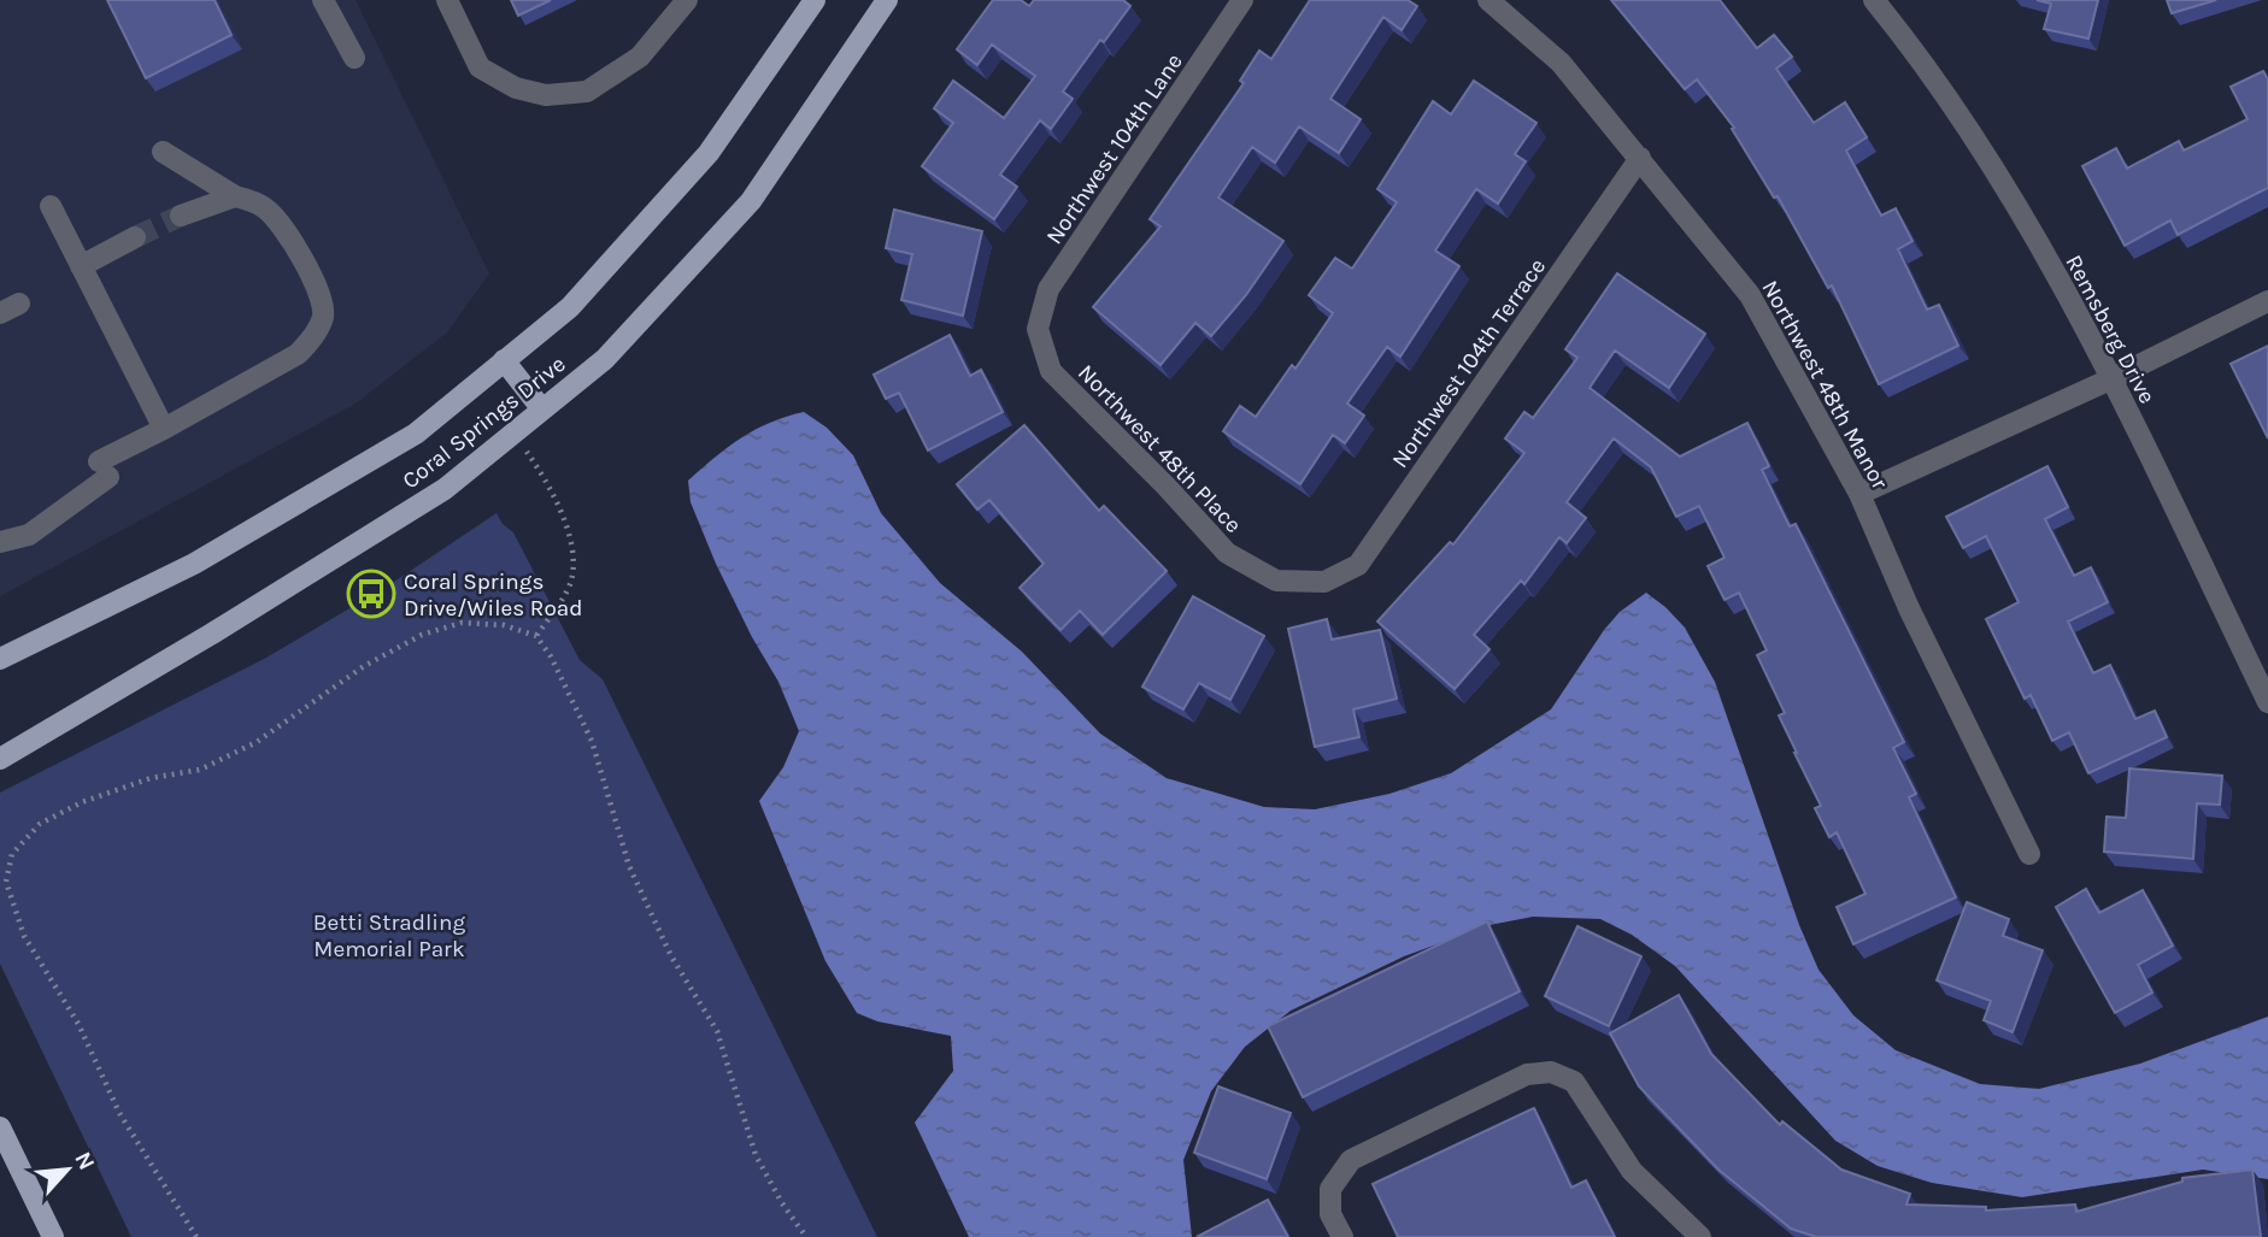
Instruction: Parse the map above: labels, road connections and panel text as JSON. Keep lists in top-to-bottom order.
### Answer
{
  "streets": {
    "main road": ["Coral Springs Drive"],
    "street": [
      "Northwest 104th Lane",
      "Remsberg Drive",
      "Northwest 104th Terrace",
      "Northwest 48th Manor",
      "Northwest 48th Place"
    ]
  },
  "crossings": [
    ["Northwest 104th Lane", "Northwest 48th Place"],
    ["Northwest 104th Terrace", "Northwest 48th Manor"],
    ["Northwest 104th Terrace", "Northwest 48th Place"]
  ],
  "parks": ["Betti Stradling Memorial Park"],
  "places": {
    "bus stop": ["Coral Springs Drive/Wiles Road"]
  },
  "north": "top right"
}
